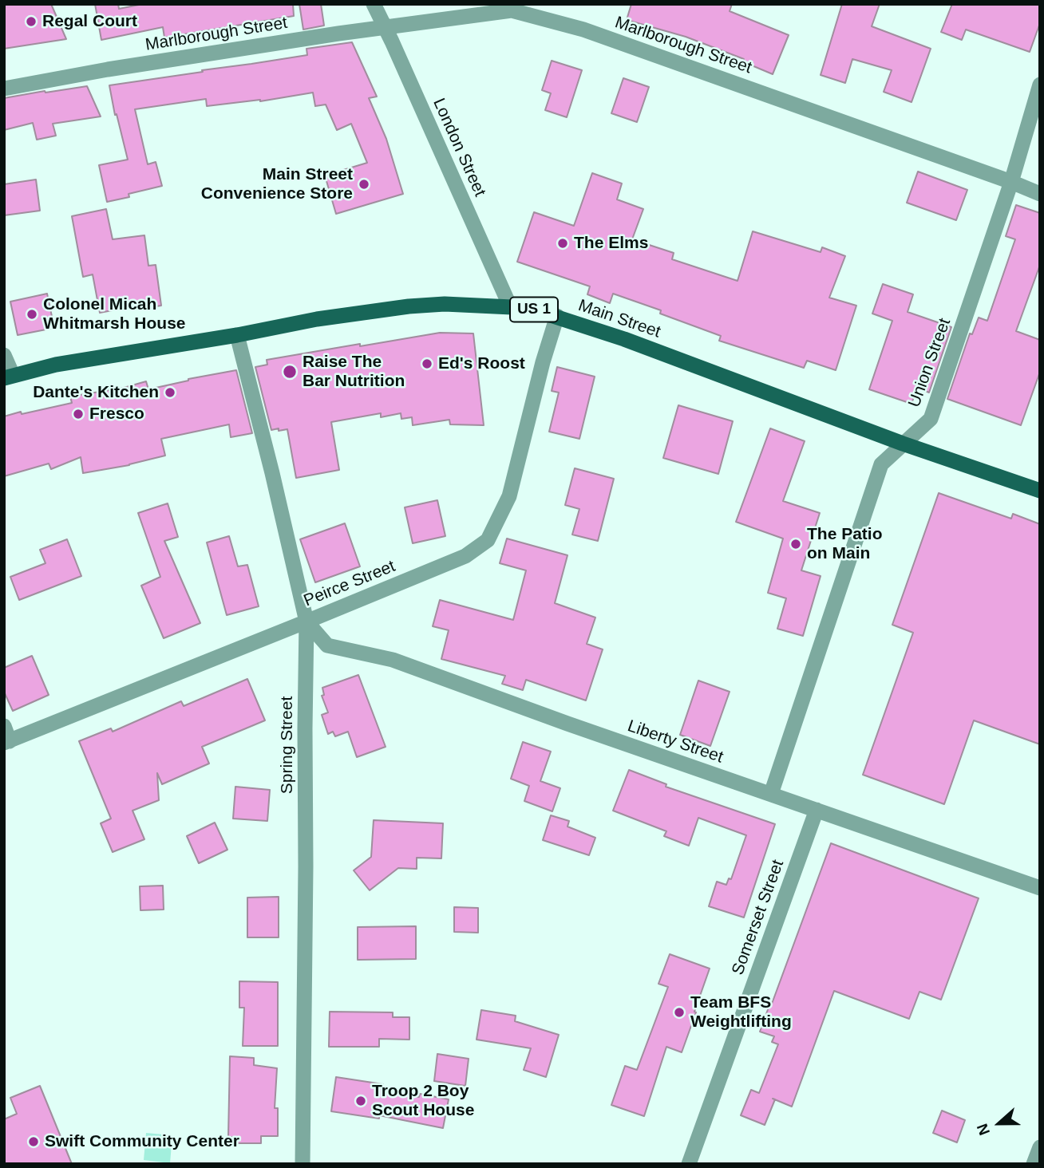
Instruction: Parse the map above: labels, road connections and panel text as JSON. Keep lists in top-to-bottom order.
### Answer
{
  "streets": {
    "main road": ["US 1", "Main Street"],
    "street": [
      "Marlborough Street",
      "London Street",
      "Union Street",
      "Peirce Street",
      "Liberty Street",
      "Spring Street",
      "Somerset Street"
    ]
  },
  "crossings": [
    ["Marlborough Street", "London Street"],
    ["Marlborough Street", "Union Street"],
    ["London Street", "Main Street"],
    ["Main Street", "Union Street"],
    ["Main Street", "Peirce Street"],
    ["Main Street", "Spring Street"],
    ["Union Street", "Liberty Street"],
    ["Peirce Street", "Liberty Street"],
    ["Peirce Street", "Spring Street"],
    ["Liberty Street", "Spring Street"],
    ["Liberty Street", "Somerset Street"]
  ],
  "places": [
    "Regal Court",
    "Main Street Convenience Store",
    "The Elms",
    "Colonel Micah Whitmarsh House",
    "Ed's Roost",
    "Raise The Bar Nutrition",
    "Dante's Kitchen",
    "Fresco",
    "The Patio on Main",
    "Team BFS Weightlifting",
    "Troop 2 Boy Scout House",
    "Swift Community Center"
  ],
  "north": "left"
}
